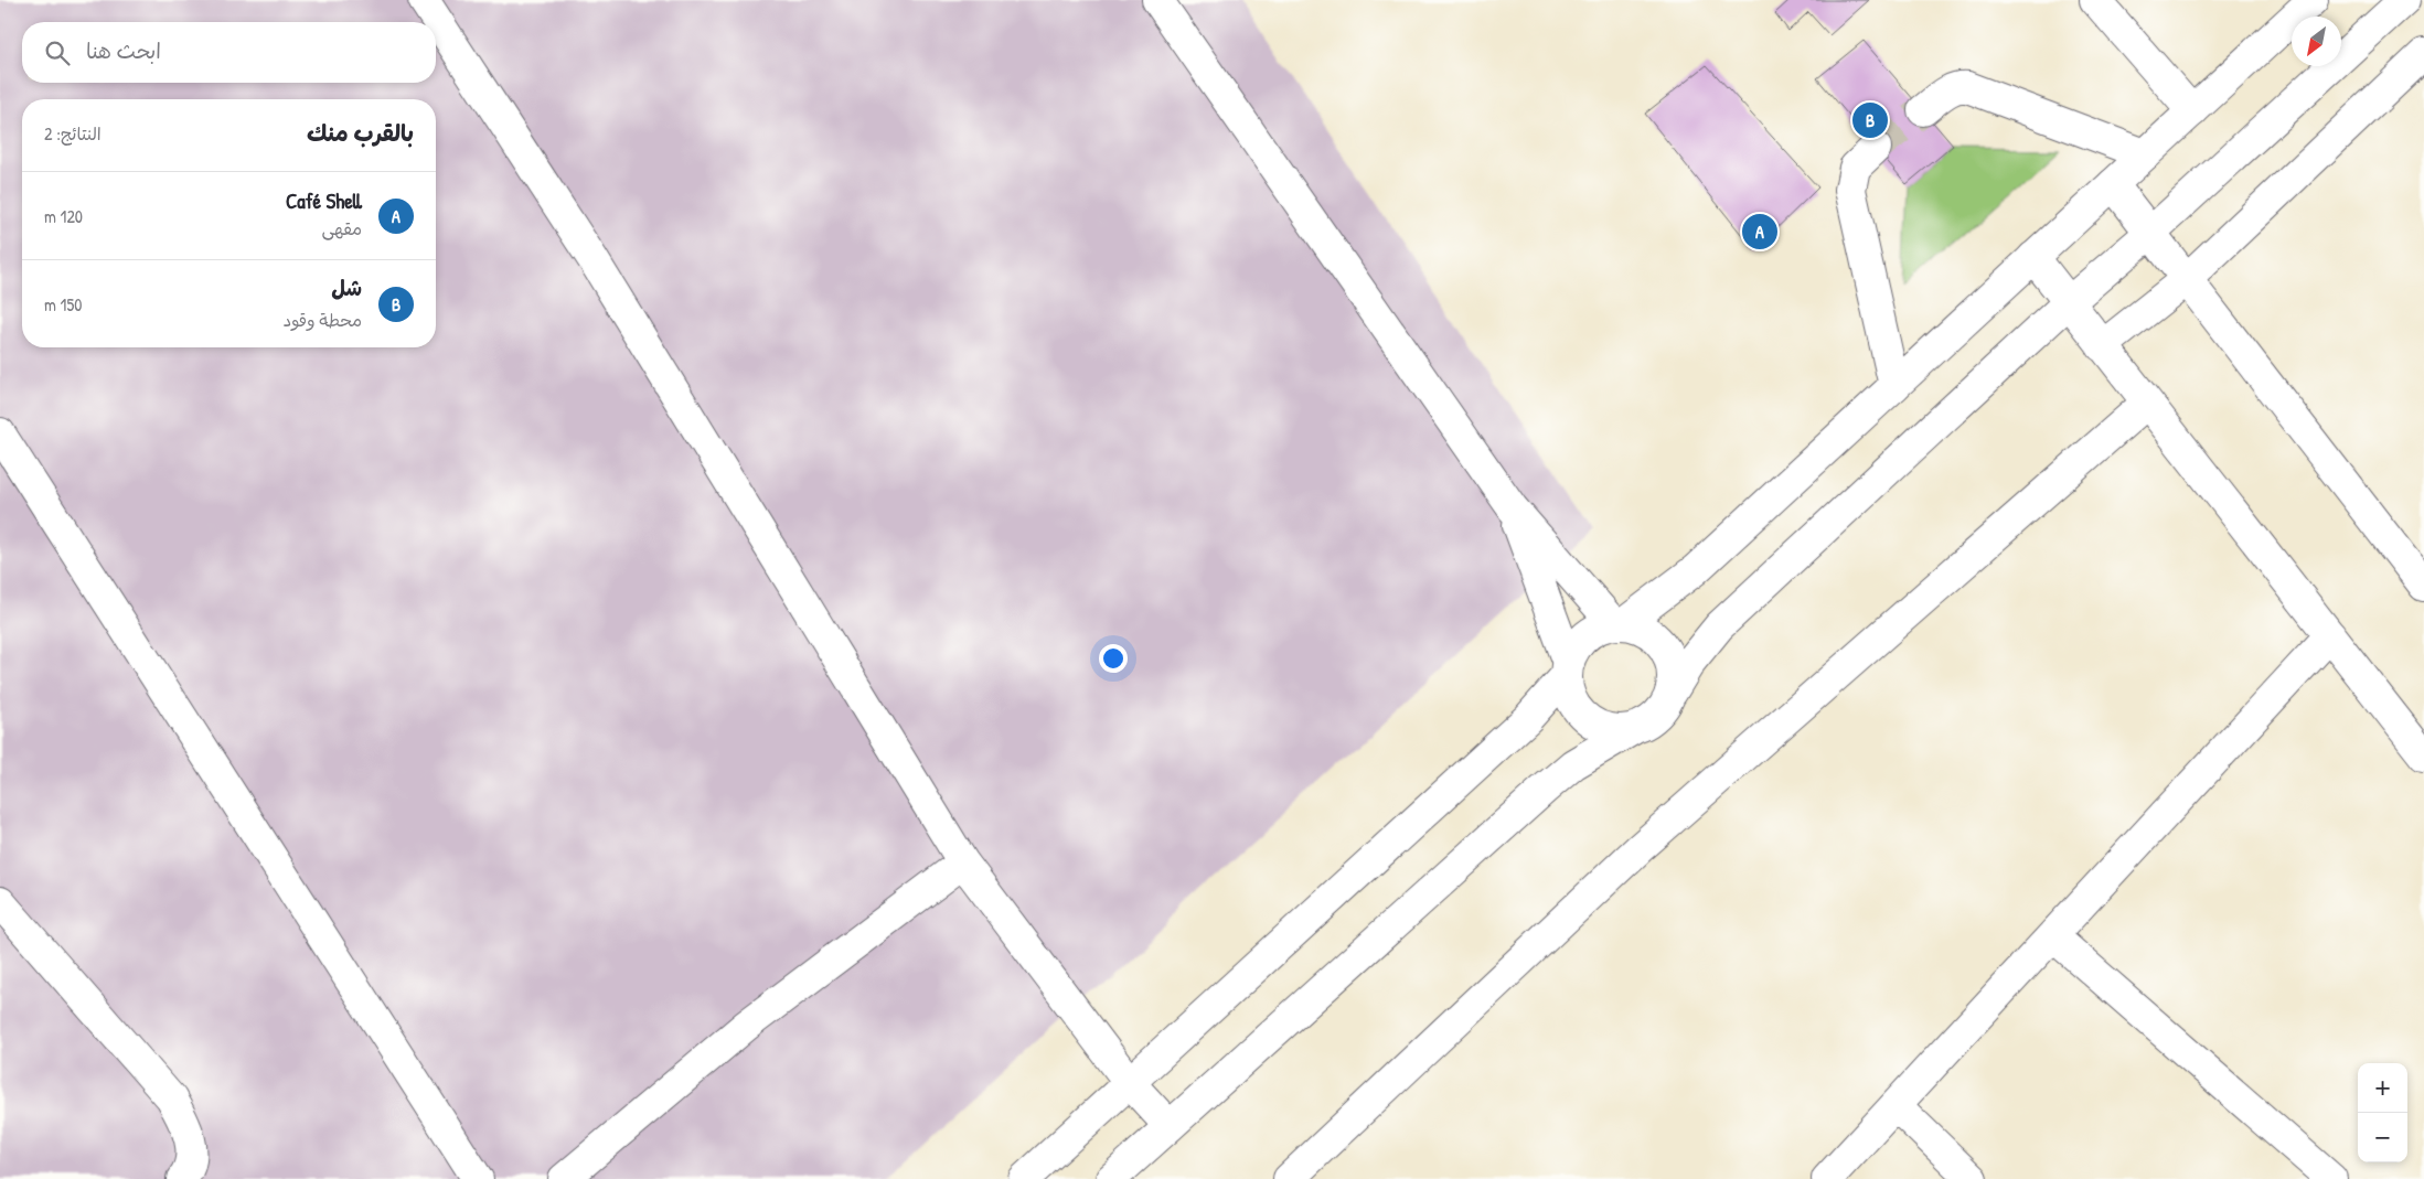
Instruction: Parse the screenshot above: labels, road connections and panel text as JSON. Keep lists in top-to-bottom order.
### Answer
{
  "north": "bottom left",
  "page": {
    "search": "ابحث هنا",
    "heading": ["بالقرب منك", "النتائج: 2"],
    "pins": ["B", "A"],
    "list": [
      {
        "mark": "A",
        "name": "Café Shell",
        "note": "مقهى",
        "value": "120 m"
      },
      {
        "mark": "B",
        "name": "شل",
        "note": "محطة وقود",
        "value": "150 m"
      }
    ],
    "map_buttons": ["+", "−"]
  }
}
